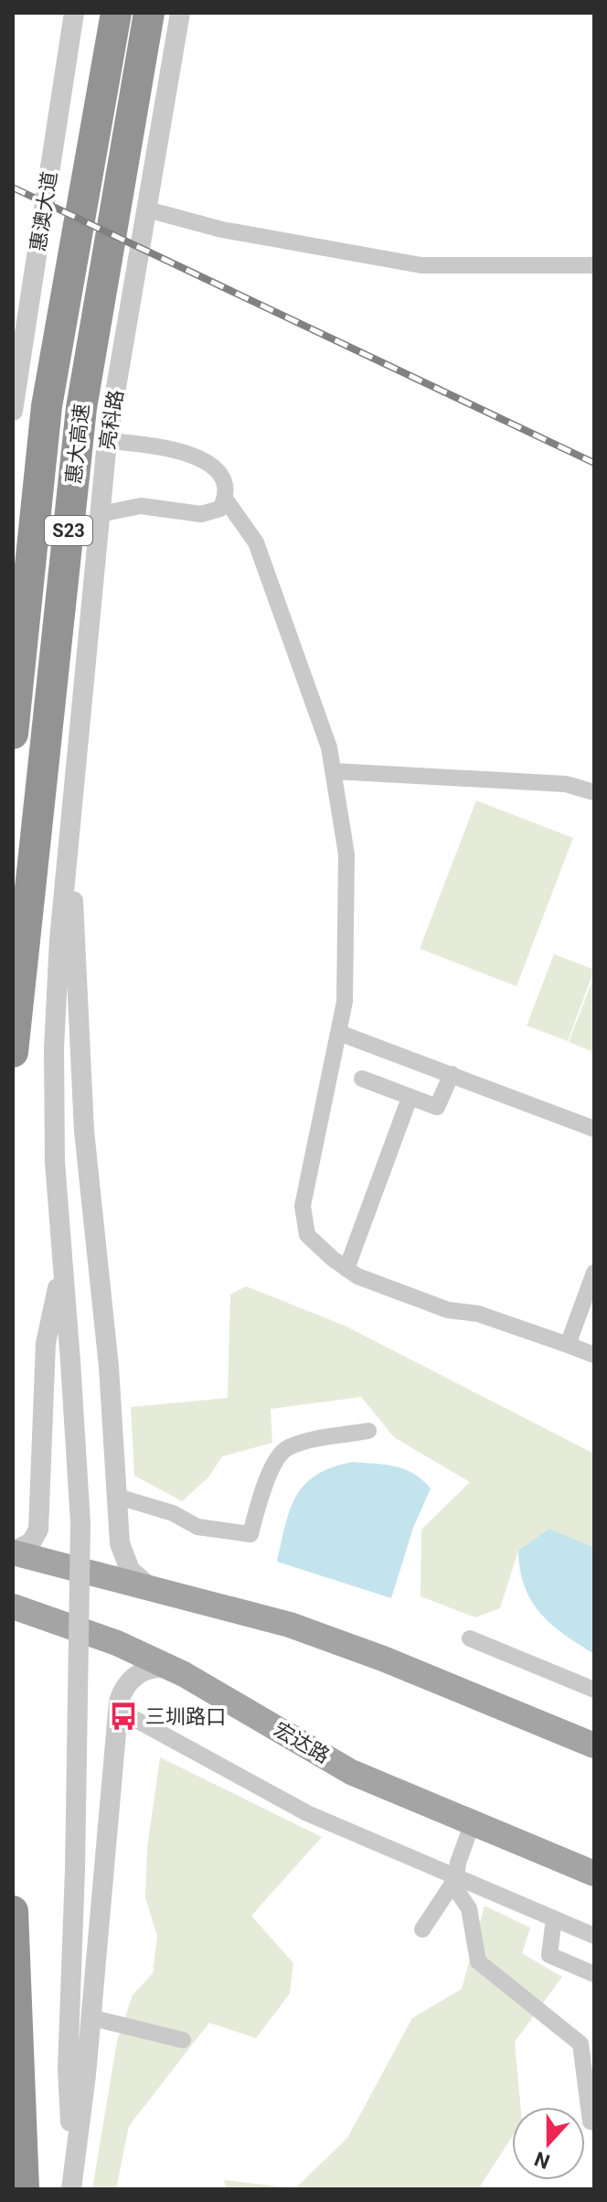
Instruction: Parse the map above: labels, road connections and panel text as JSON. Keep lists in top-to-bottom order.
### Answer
{
  "streets": {
    "highway": ["惠大高速", "S23"],
    "main road": ["宏达路"],
    "street": ["惠澳大道", "亮科路"]
  },
  "places": {
    "bus stop": ["三圳路口"]
  },
  "north": "bottom"
}
